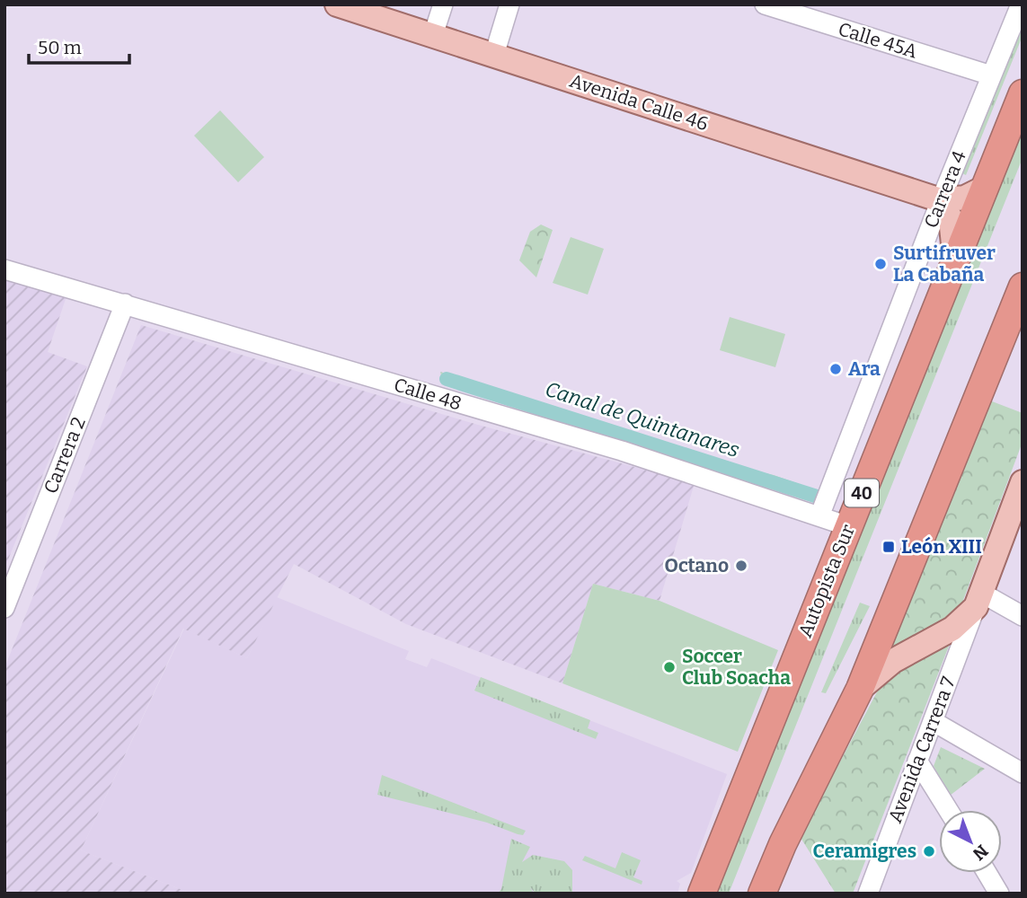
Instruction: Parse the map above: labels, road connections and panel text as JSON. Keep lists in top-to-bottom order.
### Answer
{
  "streets": {
    "highway": ["40", "Autopista Sur"],
    "main road": ["Avenida Calle 46", "Avenida Carrera 7"],
    "street": [
      "Calle 45A",
      "Carrera 4",
      "Calle 48",
      "Carrera 2"
    ]
  },
  "crossings": [
    ["Calle 45A", "Carrera 4"],
    ["Avenida Calle 46", "Carrera 4"],
    ["Carrera 4", "Calle 48"],
    ["Calle 48", "Carrera 2"],
    ["Calle 48", "Autopista Sur"]
  ],
  "water": ["Canal de Quintanares"],
  "places": {
    "other": [
      "Surtifruver La Cabaña",
      "Ara",
      "Octano",
      "Soccer Club Soacha",
      "Ceramigres"
    ],
    "transit": ["León XIII"]
  },
  "scale_bar": "50 m",
  "north": "bottom right"
}
